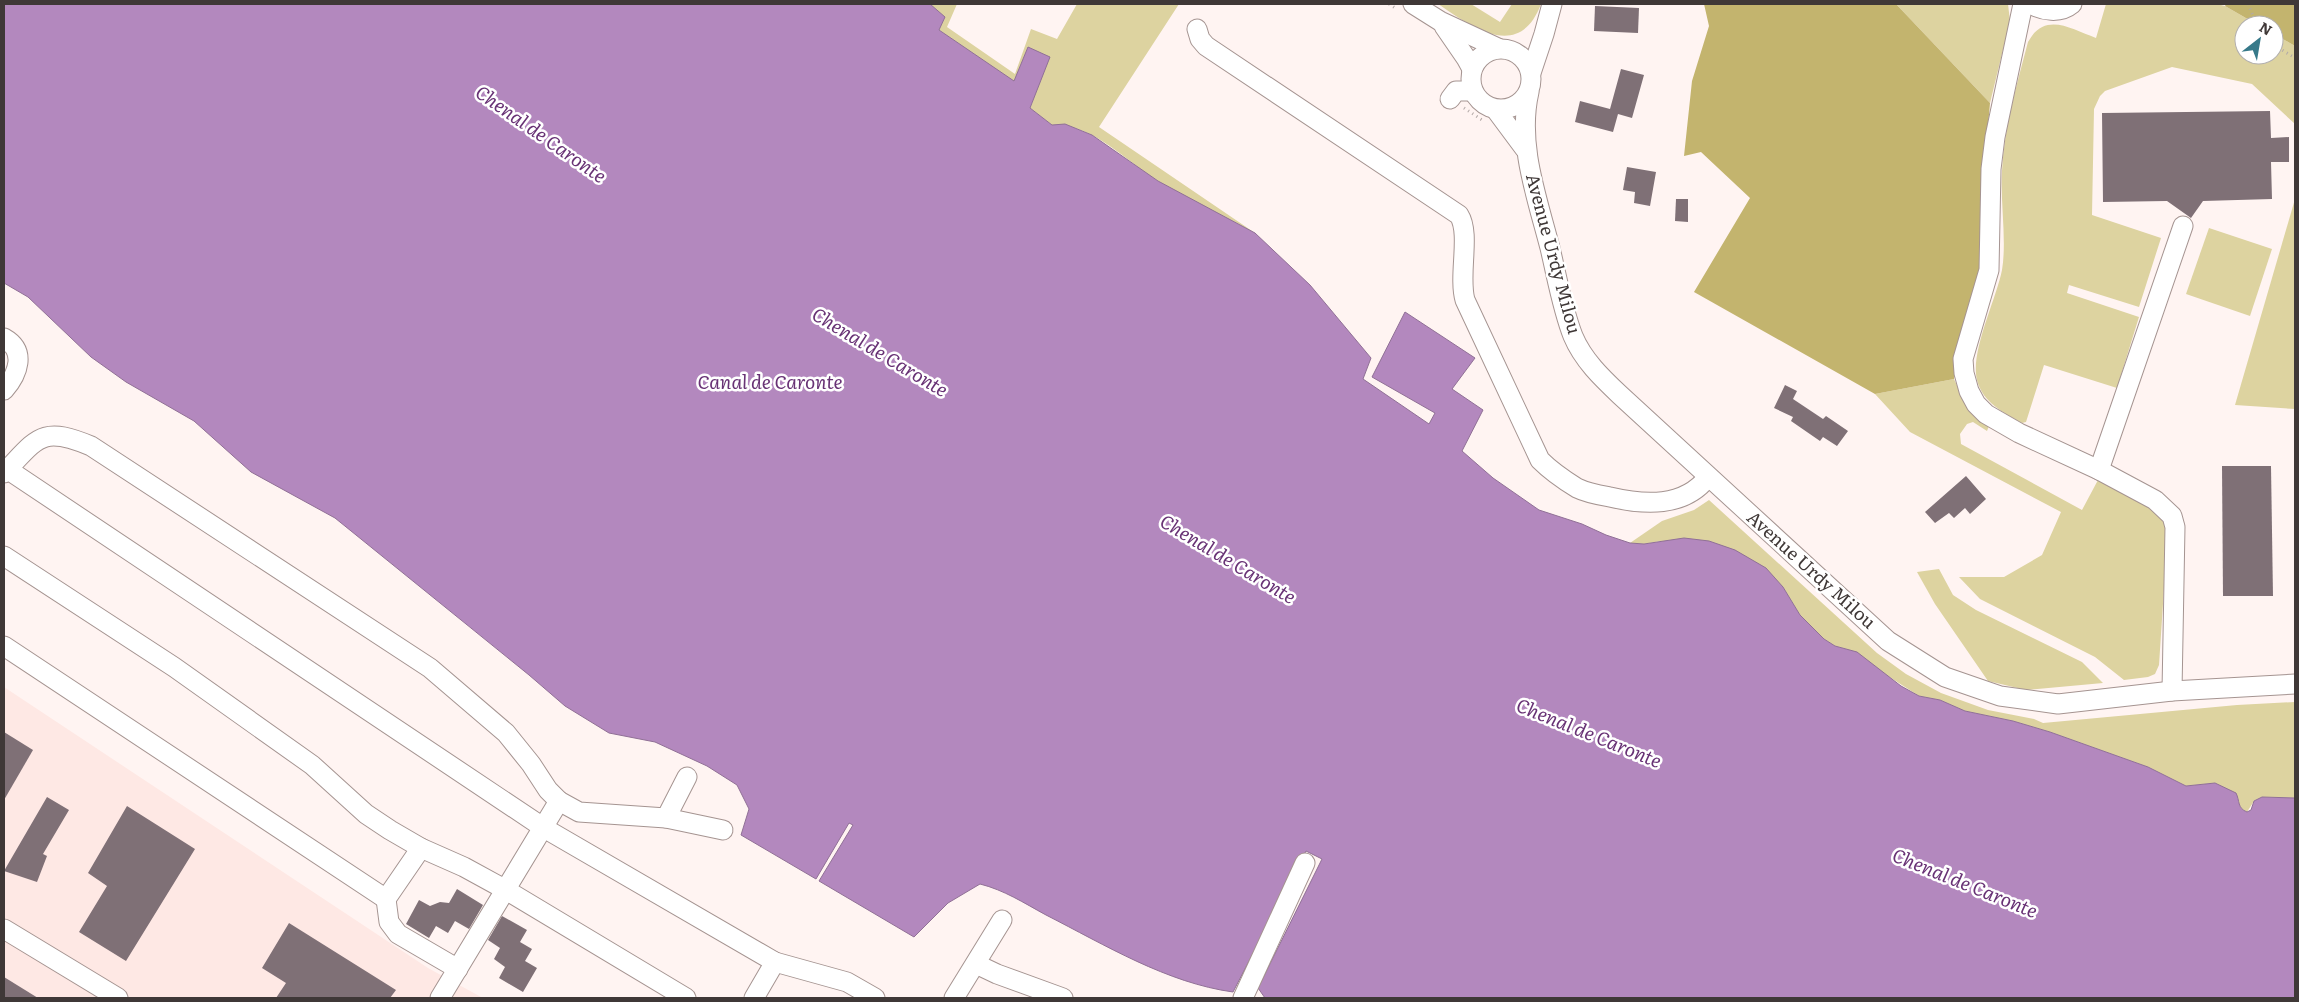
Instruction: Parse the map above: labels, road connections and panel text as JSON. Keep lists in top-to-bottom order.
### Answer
{
  "streets": {
    "street": ["Avenue Urdy Milou"]
  },
  "water": ["Chenal de Caronte", "Canal de Caronte"],
  "north": "top right"
}
